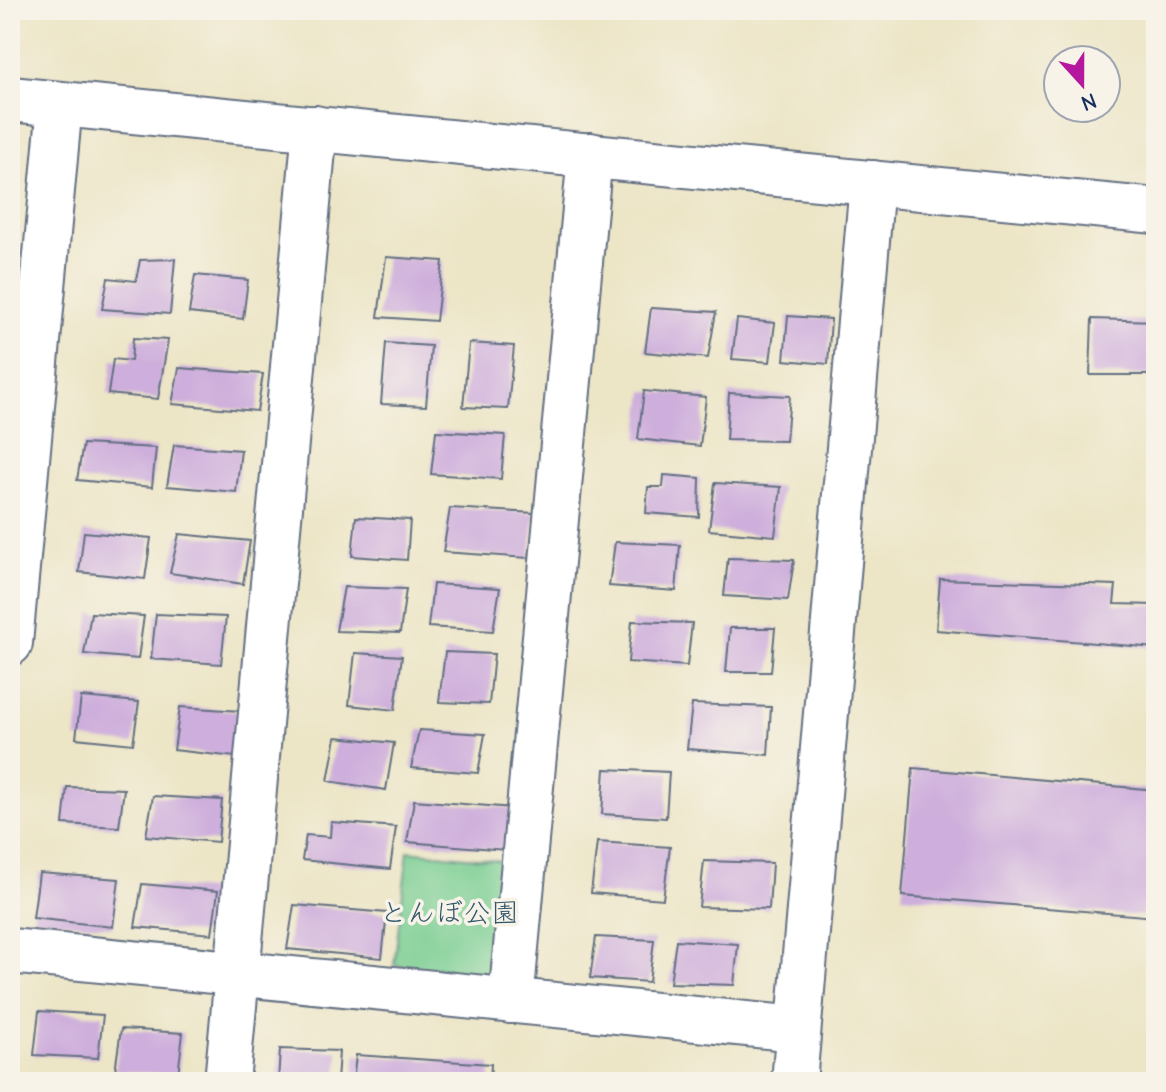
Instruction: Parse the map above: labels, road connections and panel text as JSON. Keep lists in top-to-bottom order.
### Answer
{
  "parks": ["とんぼ公園"],
  "north": "bottom"
}
